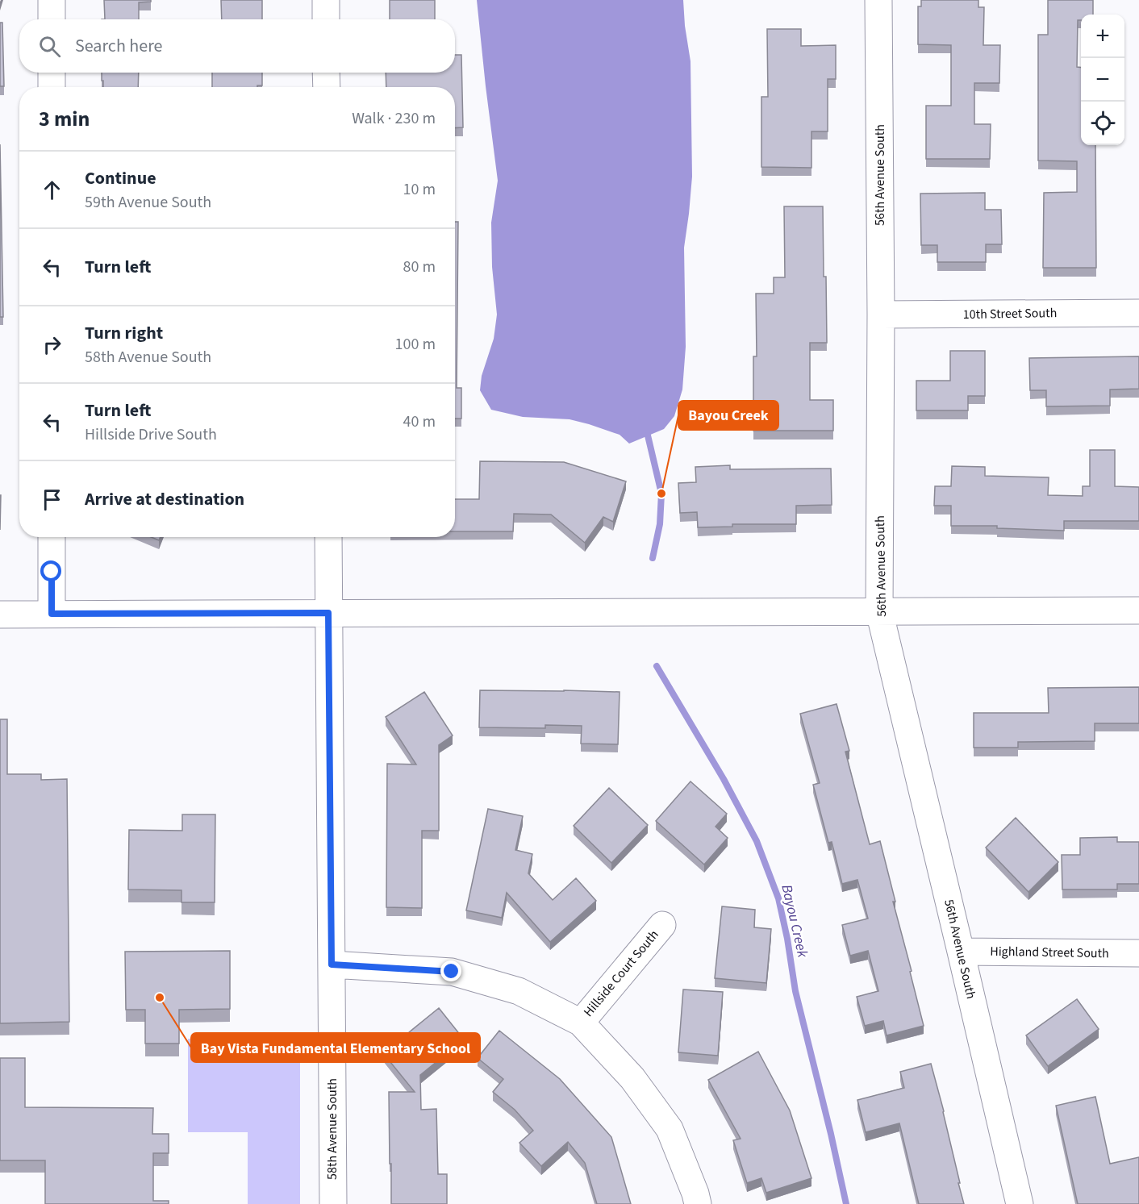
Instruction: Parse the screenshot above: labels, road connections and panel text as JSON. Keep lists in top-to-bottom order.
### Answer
{
  "streets": {
    "street": [
      "56th Avenue South",
      "10th Street South",
      "Highland Street South",
      "Hillside Court South",
      "58th Avenue South"
    ]
  },
  "crossings": [
    ["56th Avenue South", "10th Street South"],
    ["56th Avenue South", "Highland Street South"]
  ],
  "water": ["Bayou Creek"],
  "places": ["Bayou Creek", "Bay Vista Fundamental Elementary School"],
  "page": {
    "map_buttons": ["+", "−"],
    "search": "Search here",
    "heading": ["3 min", "Walk · 230 m"],
    "list": [
      ["Continue", "59th Avenue South", "10 m"],
      ["Turn left", "80 m"],
      ["Turn right", "58th Avenue South", "100 m"],
      ["Turn left", "Hillside Drive South", "40 m"],
      "Arrive at destination"
    ]
  }
}
